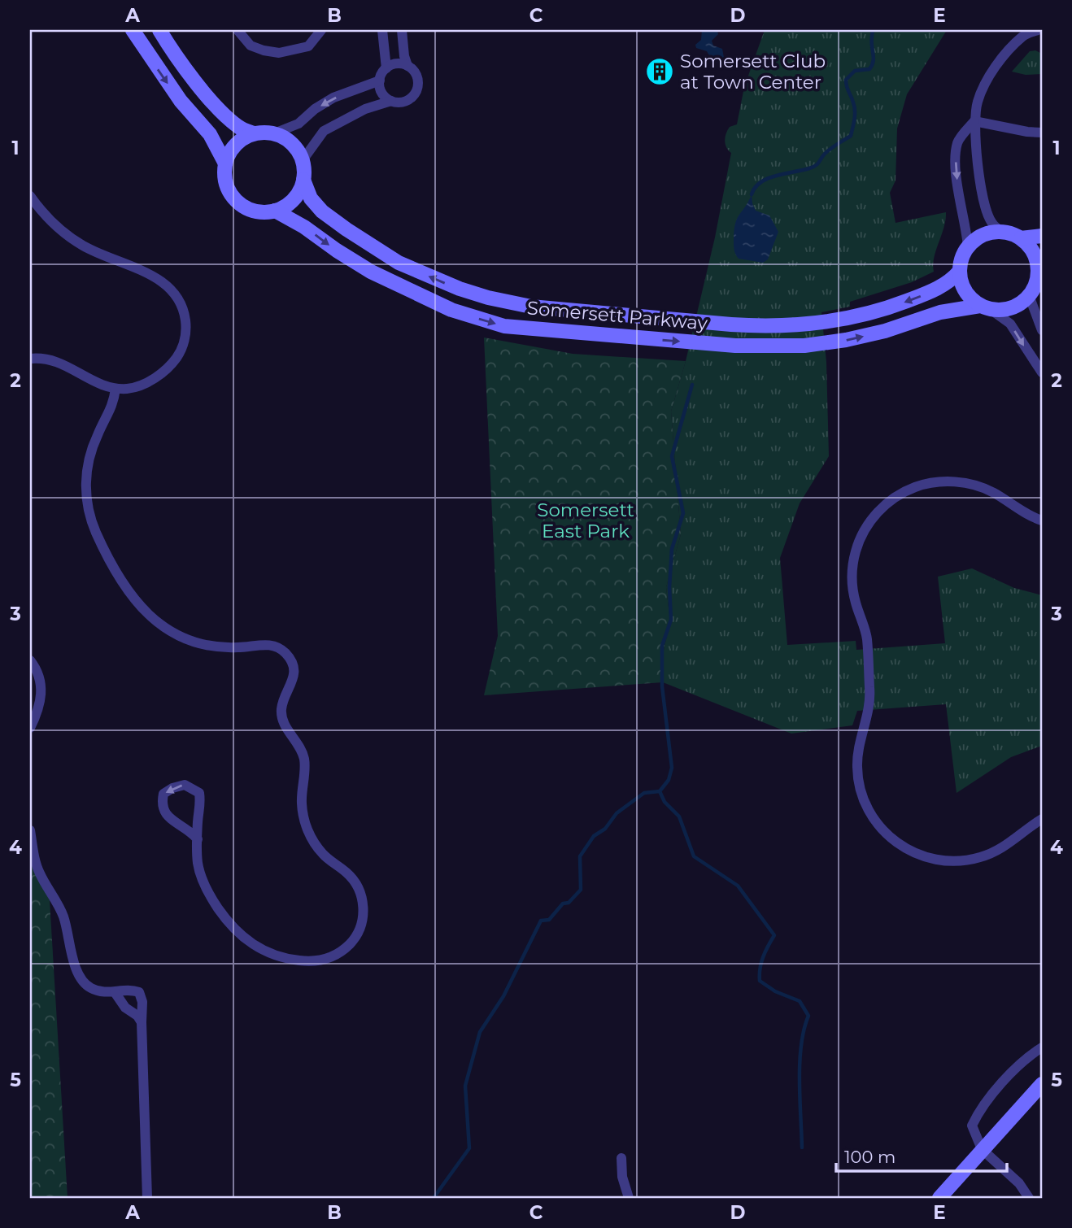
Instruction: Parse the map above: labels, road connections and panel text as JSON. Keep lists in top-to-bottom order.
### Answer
{
  "streets": {
    "main road": ["Somersett Parkway"]
  },
  "parks": ["Somersett East Park"],
  "places": {
    "building": ["Somersett Club at Town Center"]
  },
  "scale_bar": "100 m",
  "grid": {
    "columns": [
      "A",
      "B",
      "C",
      "D",
      "E"
    ],
    "rows": [
      "1",
      "2",
      "3",
      "4",
      "5"
    ]
  }
}
